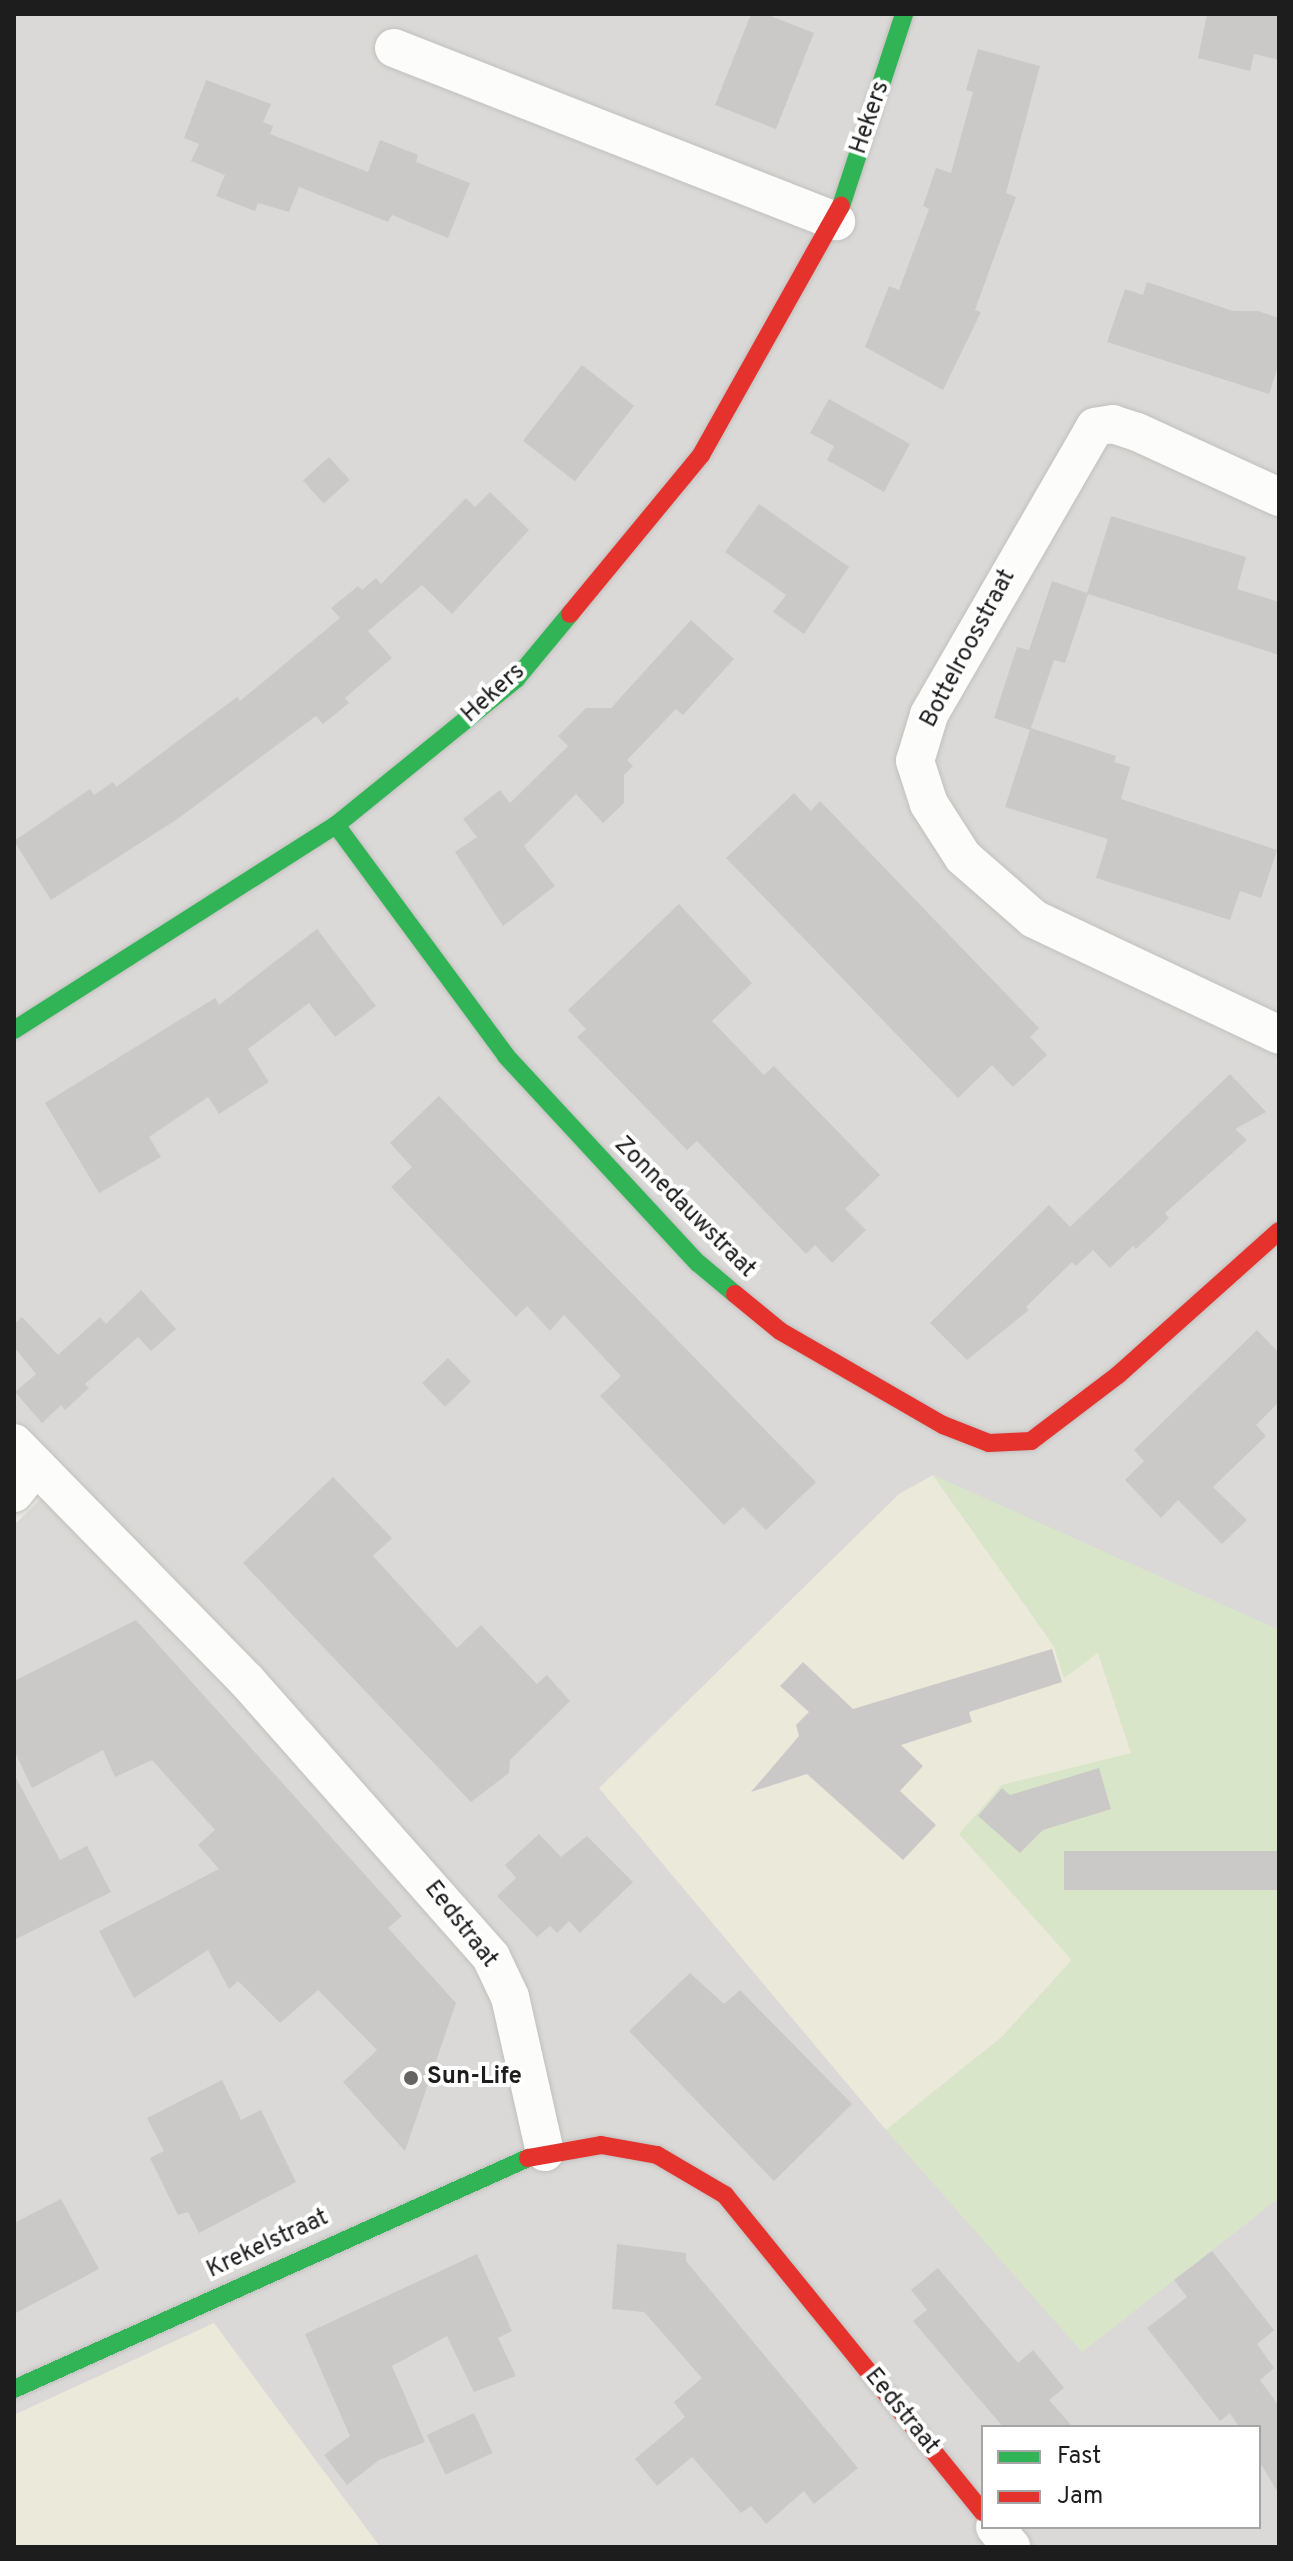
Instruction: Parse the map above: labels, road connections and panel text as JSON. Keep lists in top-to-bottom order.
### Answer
{
  "streets": {
    "street": [
      "Hekers",
      "Bottelroosstraat",
      "Zonnedauwstraat",
      "Eedstraat",
      "Krekelstraat"
    ]
  },
  "crossings": [
    ["Hekers", "Zonnedauwstraat"],
    ["Eedstraat", "Krekelstraat"]
  ],
  "places": ["Sun-Life"],
  "legend": ["Fast", "Jam"]
}
